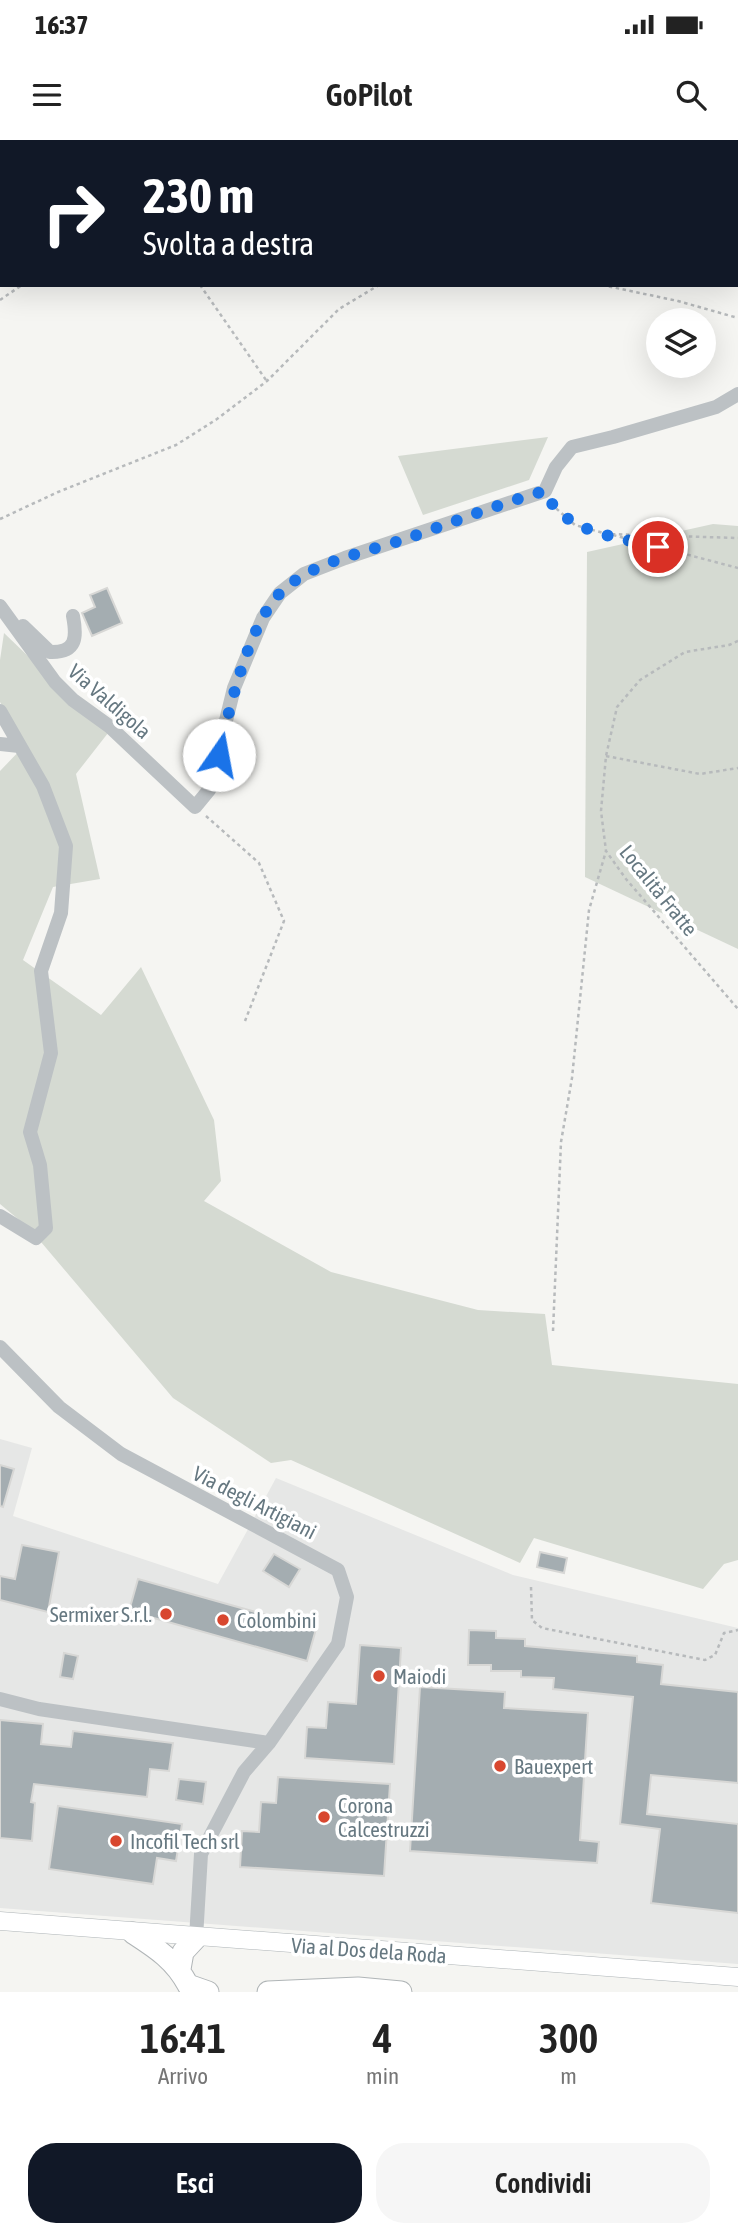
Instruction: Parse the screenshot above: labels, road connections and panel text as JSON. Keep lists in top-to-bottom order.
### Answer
{
  "streets": {
    "main road": ["Via al Dos dela Roda"],
    "street": ["Via Valdigola", "Via degli Artigiani"],
    "path": ["Località Fratte"]
  },
  "crossings": [
    ["Via degli Artigiani", "Via al Dos dela Roda"]
  ],
  "places": [
    "Sermixer S.r.l.",
    "Colombini",
    "Maiodi",
    "Bauexpert",
    "Corona Calcestruzzi",
    "Incofil Tech srl"
  ],
  "page": {
    "status": "16:37",
    "header": "GoPilot",
    "turn": ["230 m", "Svolta a destra"],
    "eta": [
      "16:41",
      "Arrivo",
      "4",
      "min",
      "300",
      "m"
    ],
    "buttons": ["Esci", "Condividi"]
  }
}
